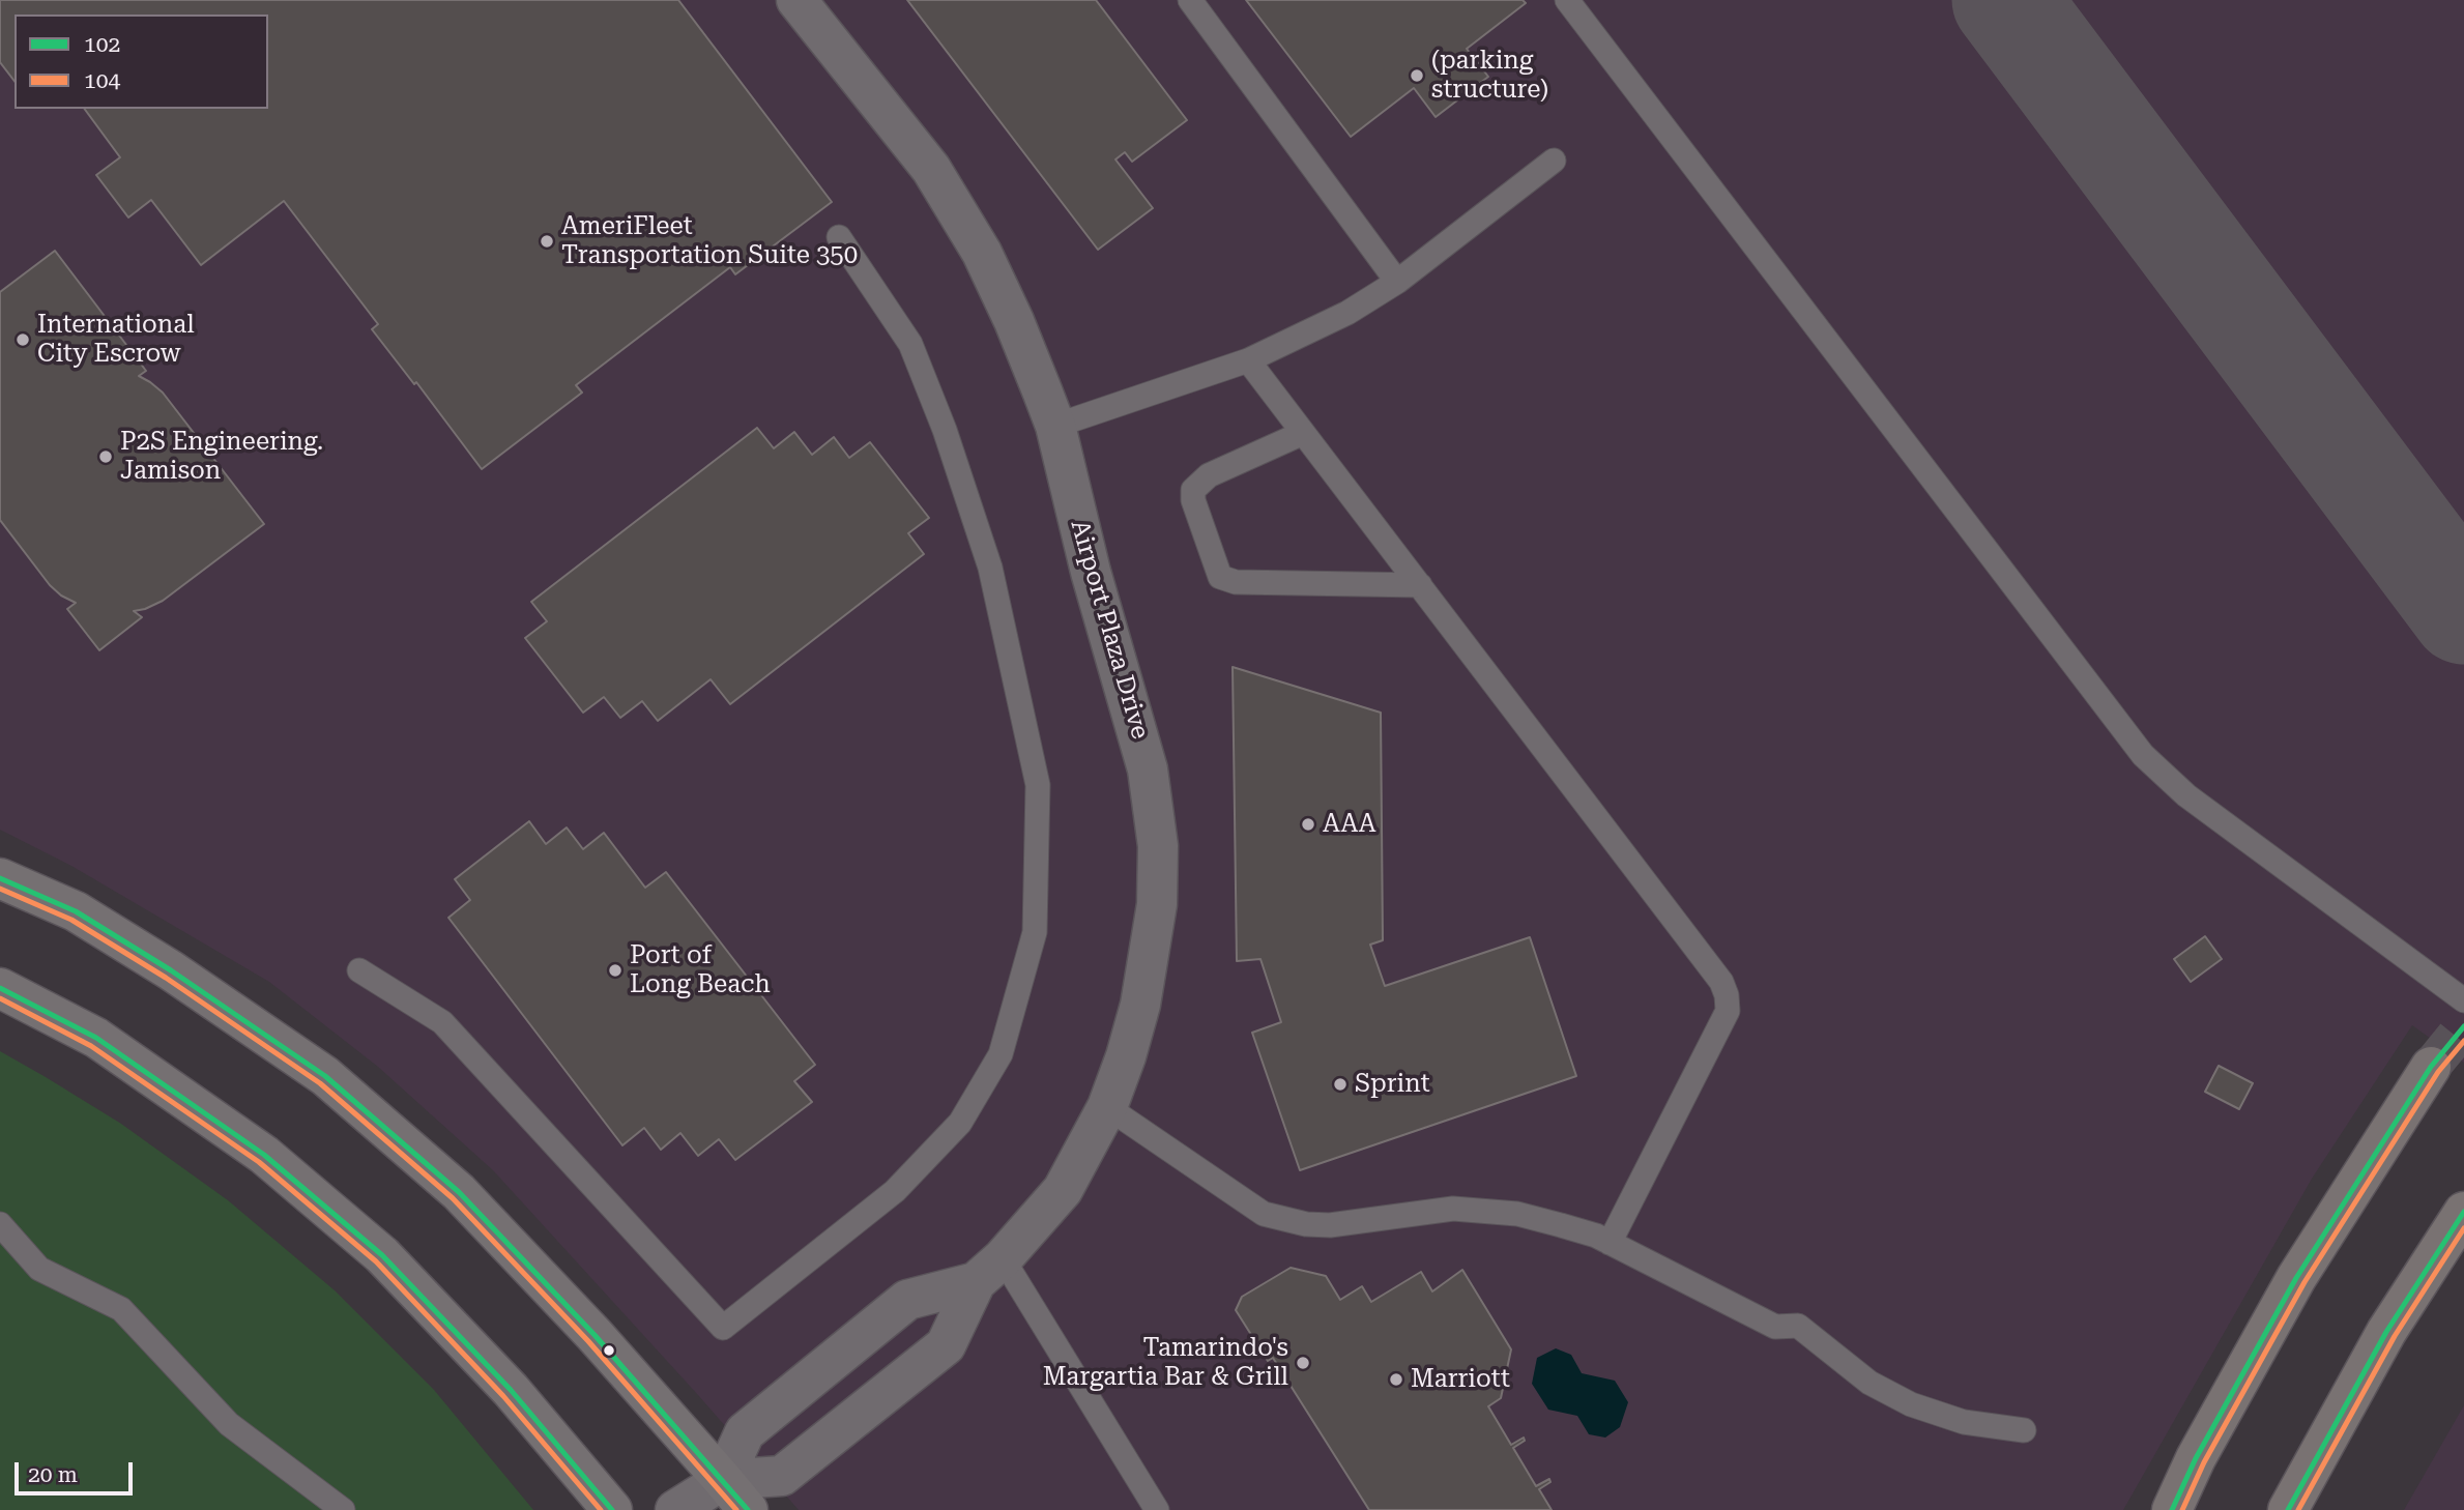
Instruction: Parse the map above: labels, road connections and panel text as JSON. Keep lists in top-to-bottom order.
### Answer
{
  "streets": {
    "street": ["Airport Plaza Drive"]
  },
  "places": [
    "(parking structure)",
    "AmeriFleet Transportation Suite 350",
    "International City Escrow",
    "P2S Engineering. Jamison",
    "AAA",
    "Port of Long Beach",
    "Sprint",
    "Tamarindo's Margartia Bar & Grill",
    "Marriott"
  ],
  "lines": ["transit line 102", "transit line 104"],
  "legend": ["102", "104"],
  "scale_bar": "20 m"
}
